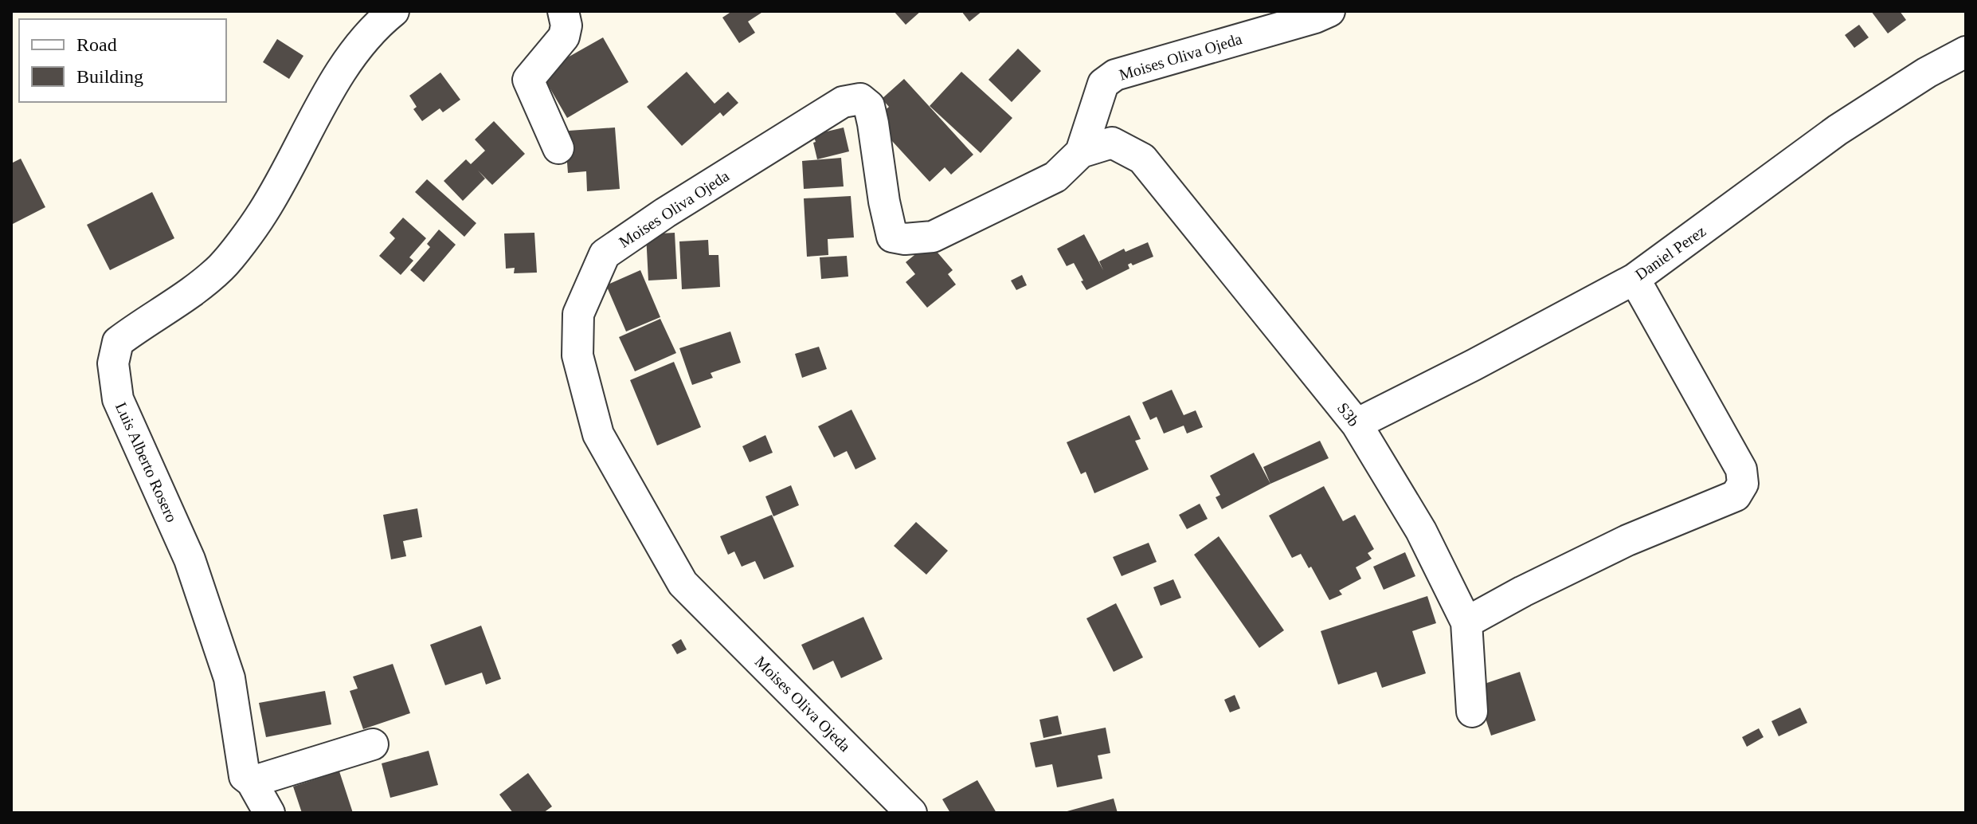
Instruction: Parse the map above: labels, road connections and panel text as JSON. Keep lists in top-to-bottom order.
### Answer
{
  "streets": {
    "street": [
      "Moises Oliva Ojeda",
      "Daniel Perez",
      "S3b",
      "Luis Alberto Rosero"
    ]
  },
  "crossings": [
    ["Moises Oliva Ojeda", "S3b"],
    ["Daniel Perez", "S3b"]
  ],
  "legend": ["Road", "Building"]
}
